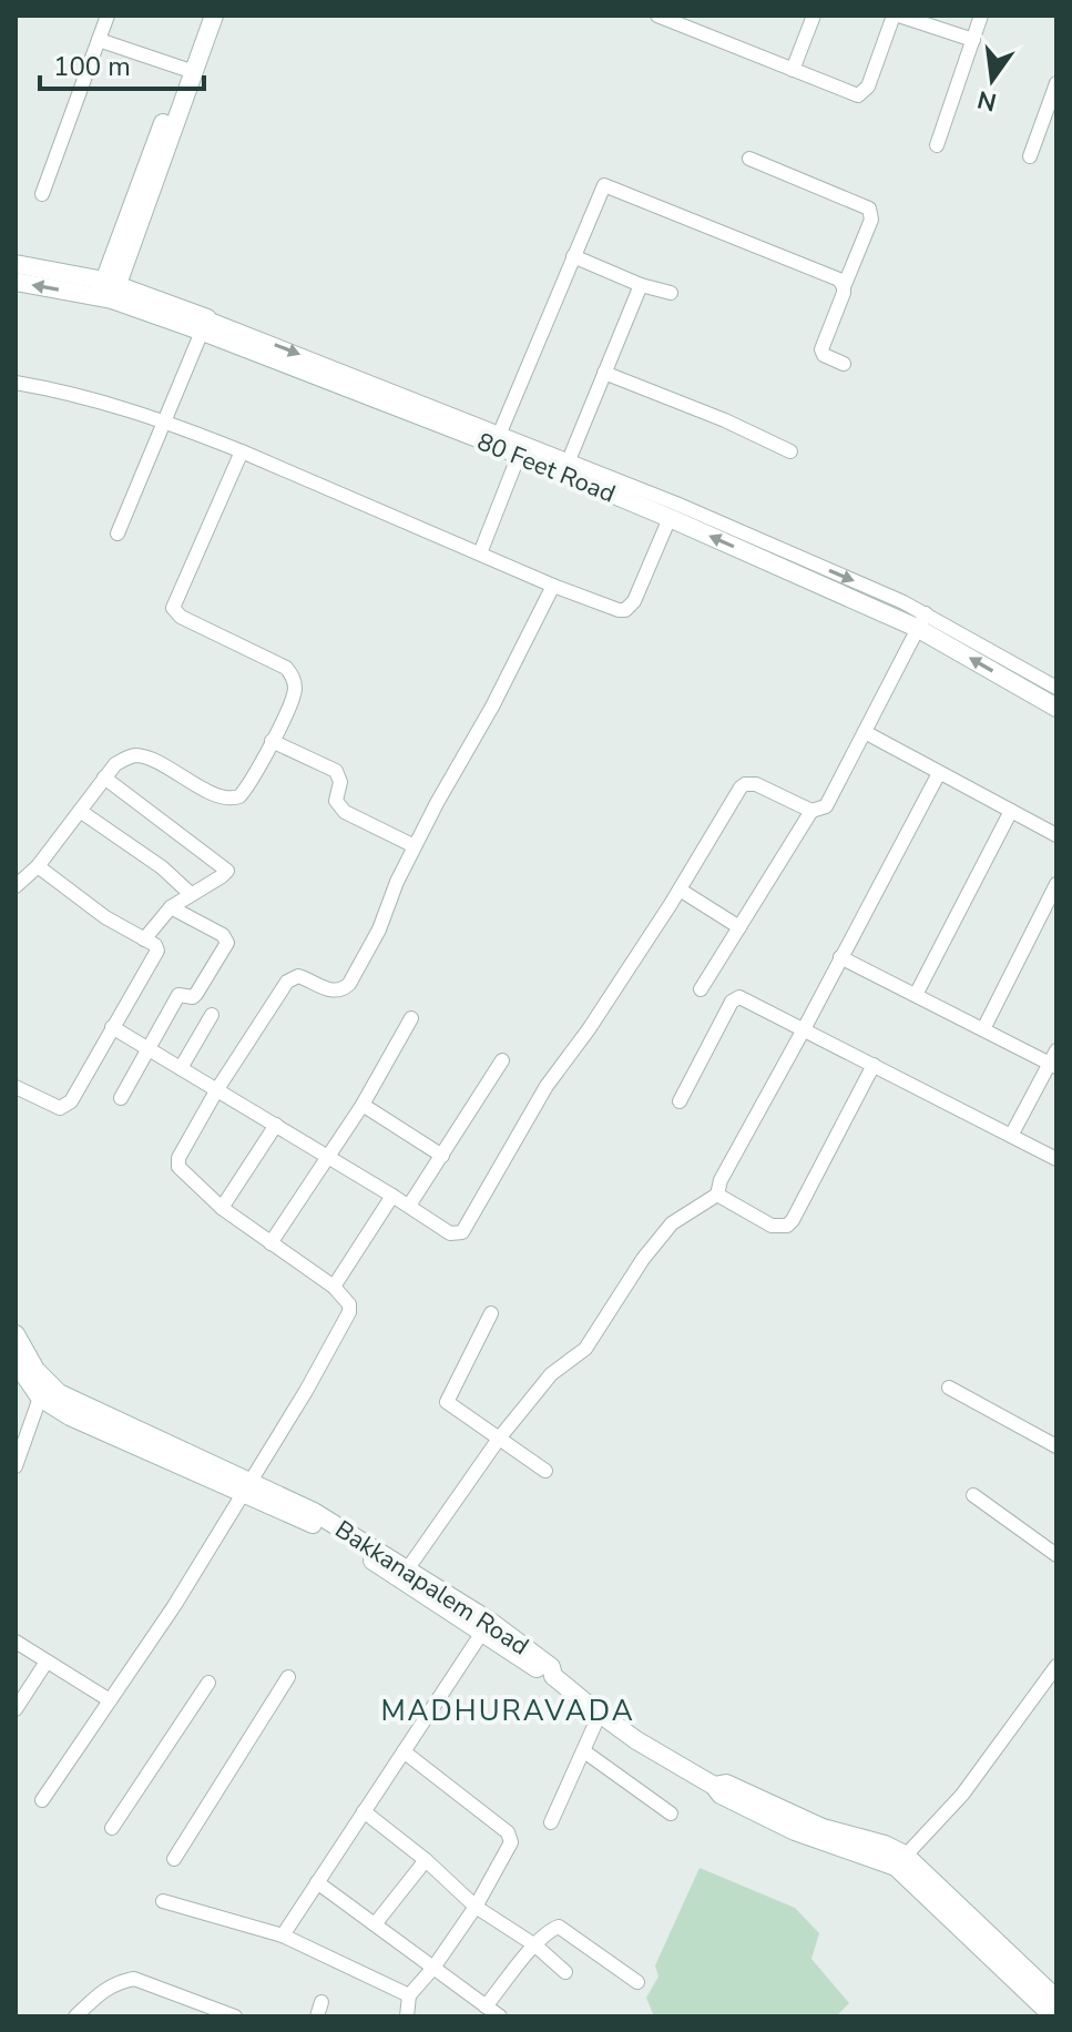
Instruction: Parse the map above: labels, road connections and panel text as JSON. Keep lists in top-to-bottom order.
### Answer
{
  "streets": {
    "street": ["80 Feet Road", "Bakkanapalem Road"]
  },
  "districts": ["MADHURAVADA"],
  "scale_bar": "100 m",
  "north": "bottom"
}
